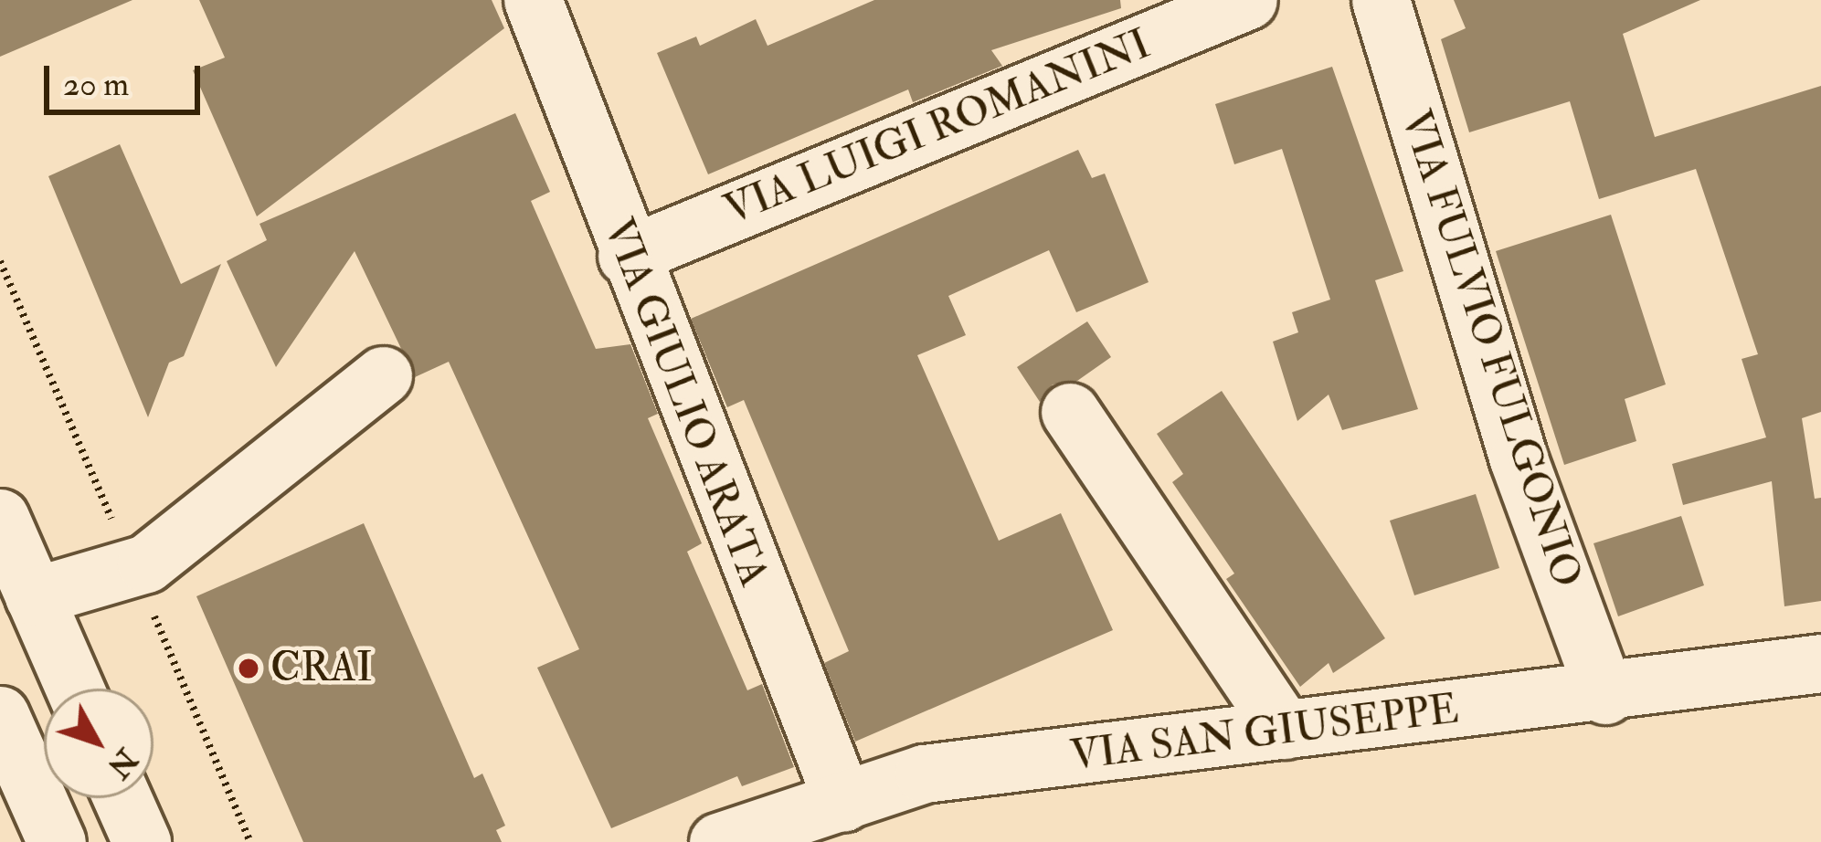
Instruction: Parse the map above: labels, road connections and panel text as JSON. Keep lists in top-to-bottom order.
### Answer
{
  "streets": {
    "street": [
      "VIA LUIGI ROMANINI",
      "VIA FULVIO FULGONIO",
      "VIA GIULIO ARATA",
      "VIA SAN GIUSEPPE"
    ]
  },
  "crossings": [
    ["VIA LUIGI ROMANINI", "VIA GIULIO ARATA"],
    ["VIA FULVIO FULGONIO", "VIA SAN GIUSEPPE"],
    ["VIA GIULIO ARATA", "VIA SAN GIUSEPPE"]
  ],
  "places": ["CRAI"],
  "scale_bar": "20 m",
  "north": "bottom right"
}
